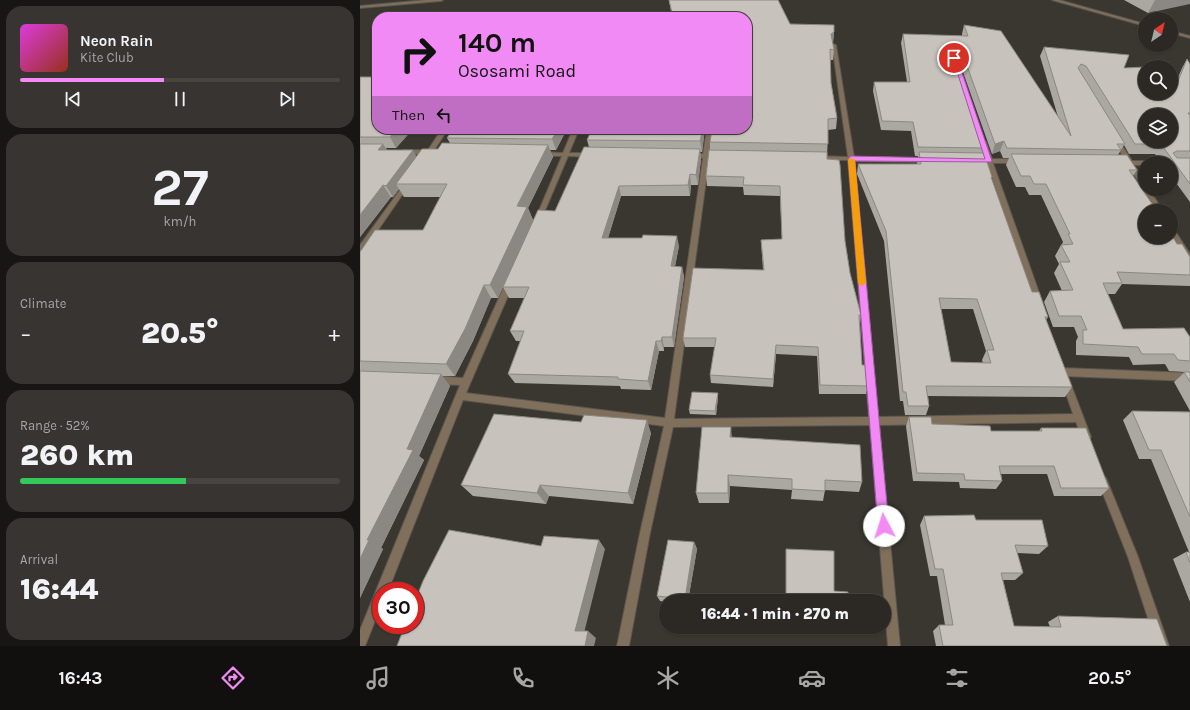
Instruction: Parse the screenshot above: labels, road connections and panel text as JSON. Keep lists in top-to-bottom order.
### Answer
{
  "north": "top right",
  "page": {
    "map_buttons": ["+", "−"],
    "turn": ["140 m", "Ososami Road"],
    "song": ["Neon Rain", "Kite Club"],
    "then": "Then",
    "tile": [
      ["27", "km/h"],
      "Climate",
      ["Range · 52%", "260 km"],
      ["Arrival", "16:44"]
    ],
    "heat": ["−", "20.5°", "+"],
    "limit": "30",
    "trip": "16:44 · 1 min · 270 m",
    "tabs": ["16:43", "20.5°"]
  }
}
